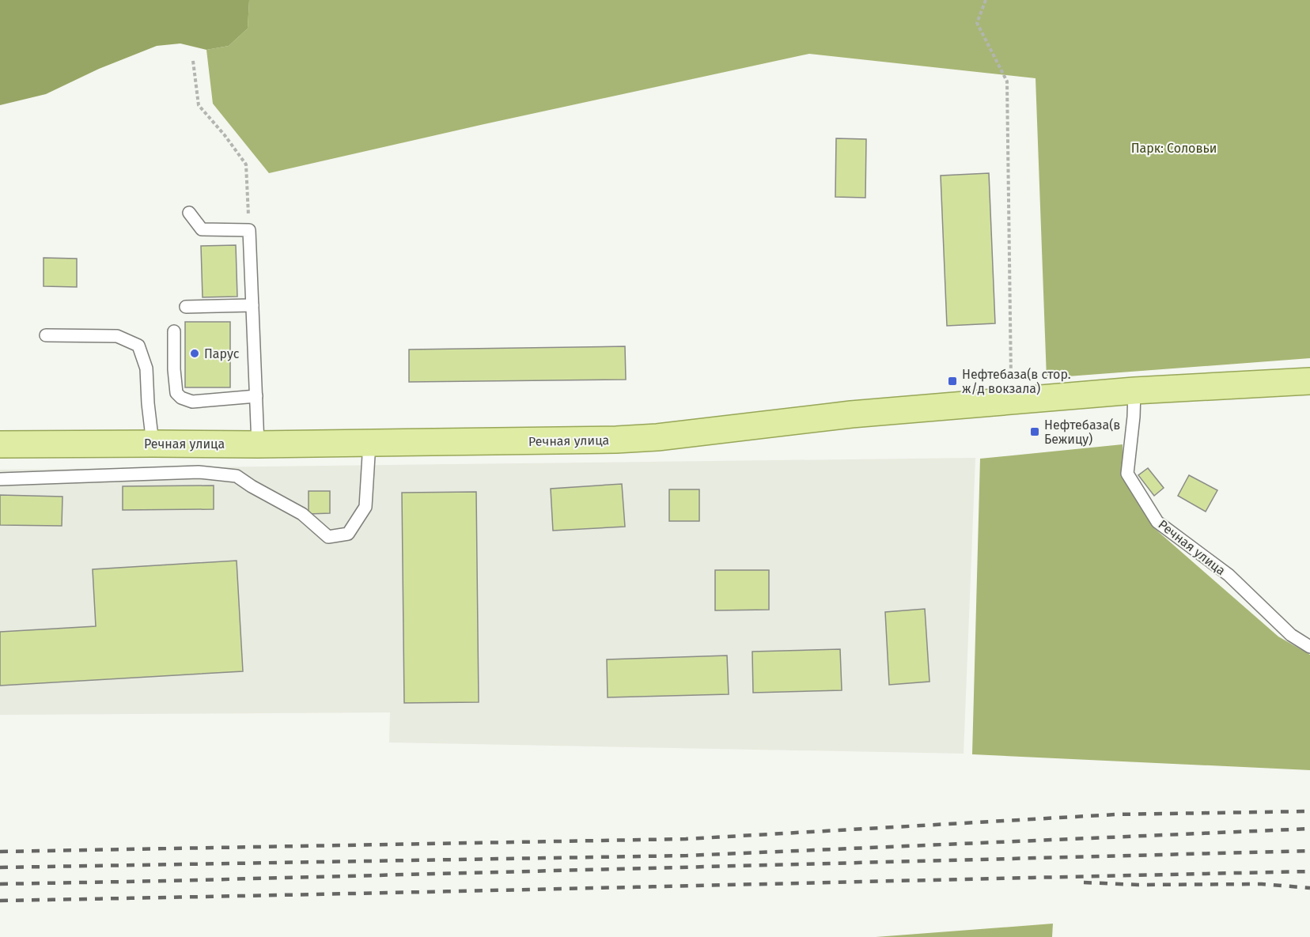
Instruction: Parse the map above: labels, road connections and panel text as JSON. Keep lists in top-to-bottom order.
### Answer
{
  "streets": {
    "main road": ["Речная улица"]
  },
  "parks": ["Парк: Соловьи"],
  "places": {
    "other": ["Парус"],
    "transit": ["Нефтебаза(в стор. ж/д вокзала)", "Нефтебаза(в Бежицу)"]
  }
}
